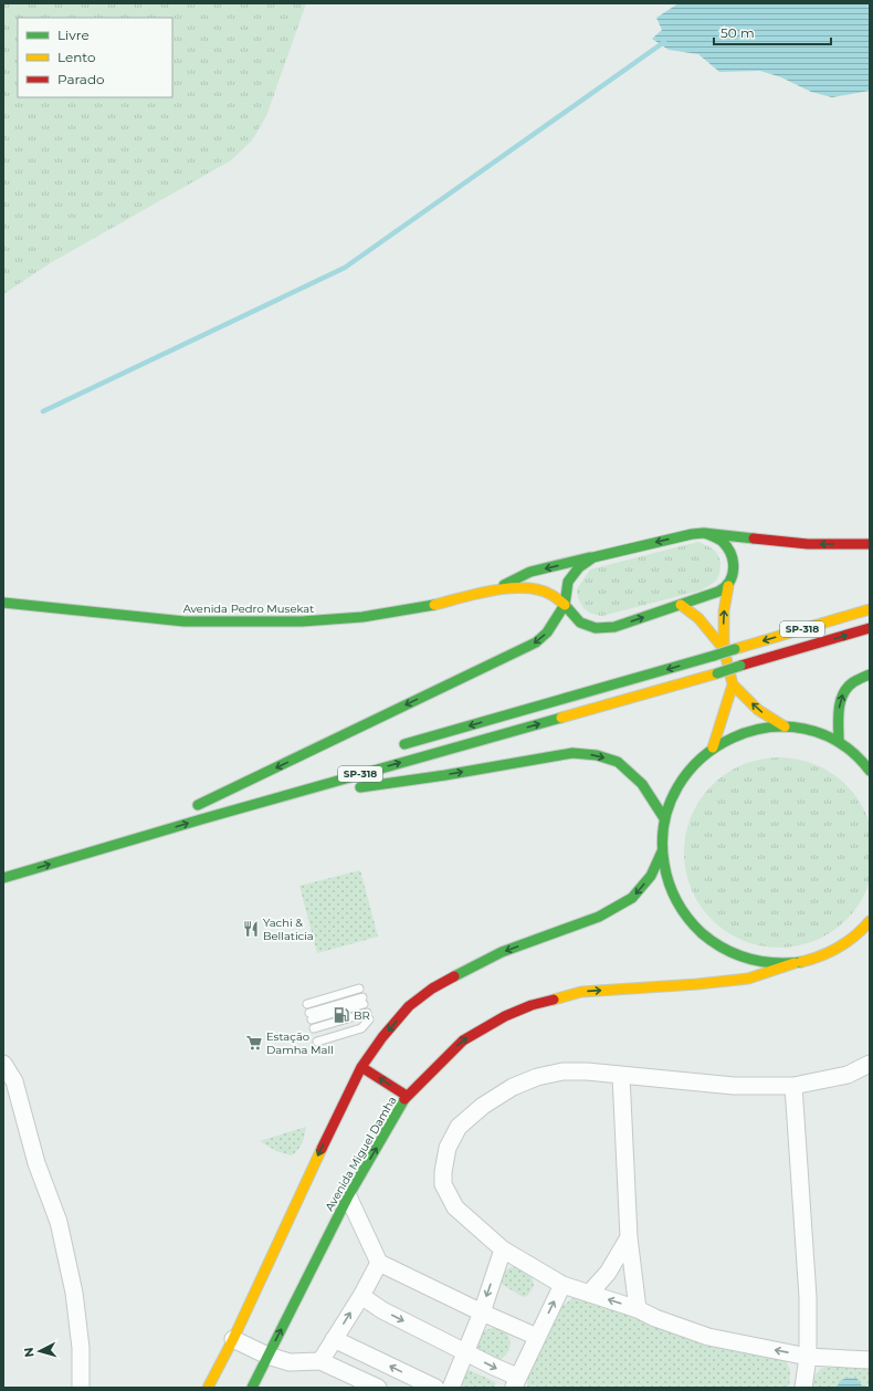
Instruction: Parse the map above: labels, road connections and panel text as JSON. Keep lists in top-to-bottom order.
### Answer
{
  "streets": {
    "main road": ["Avenida Pedro Musekat", "SP-318", "Avenida Miguel Damha"]
  },
  "places": {
    "restaurant": ["Yachi & Bellaticia"],
    "fuel station": ["BR"],
    "supermarket": ["Estação Damha Mall"]
  },
  "legend": ["Livre", "Lento", "Parado"],
  "scale_bar": "50 m",
  "north": "left"
}
